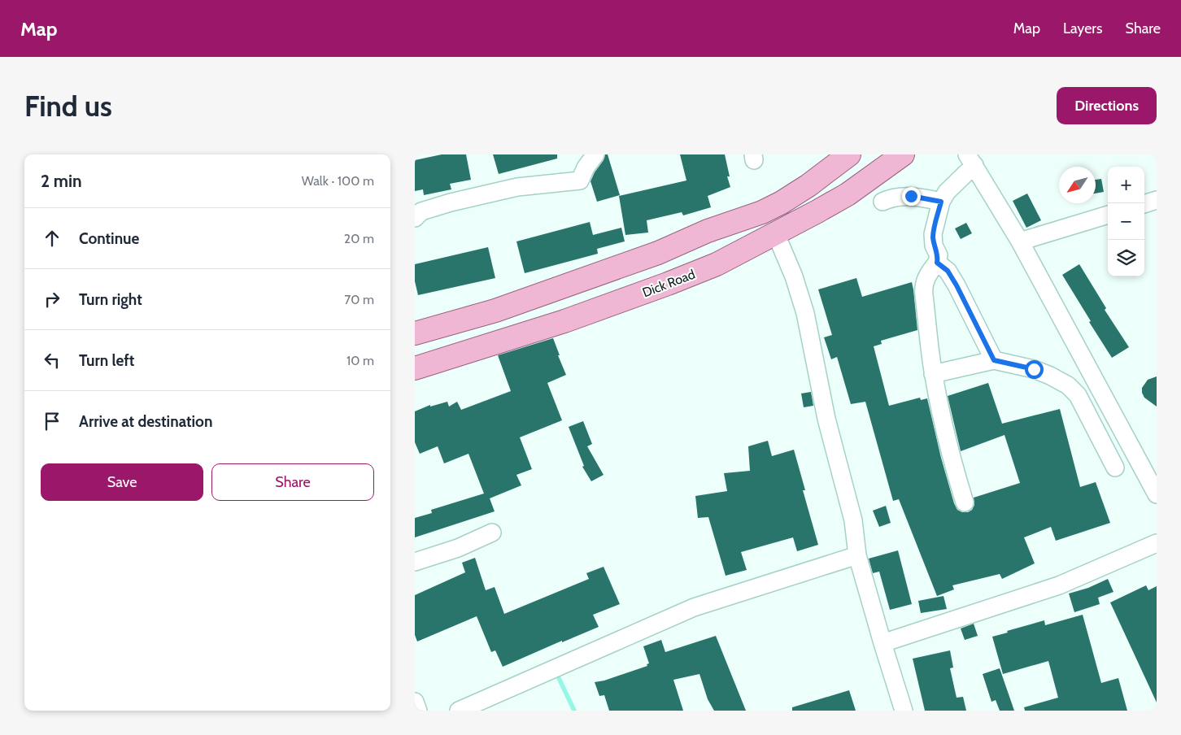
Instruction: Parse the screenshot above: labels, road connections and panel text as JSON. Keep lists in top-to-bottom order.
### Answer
{
  "streets": {
    "main road": ["Dick Road"]
  },
  "north": "bottom left",
  "page": {
    "header": "Map",
    "nav": ["Map", "Layers", "Share"],
    "buttons": [
      "Directions",
      ["Save", "Share"]
    ],
    "title": "Find us",
    "heading": ["2 min", "Walk · 100 m"],
    "map_buttons": ["+", "−"],
    "list": [
      ["Continue", "20 m"],
      ["Turn right", "70 m"],
      ["Turn left", "10 m"],
      "Arrive at destination"
    ]
  }
}
